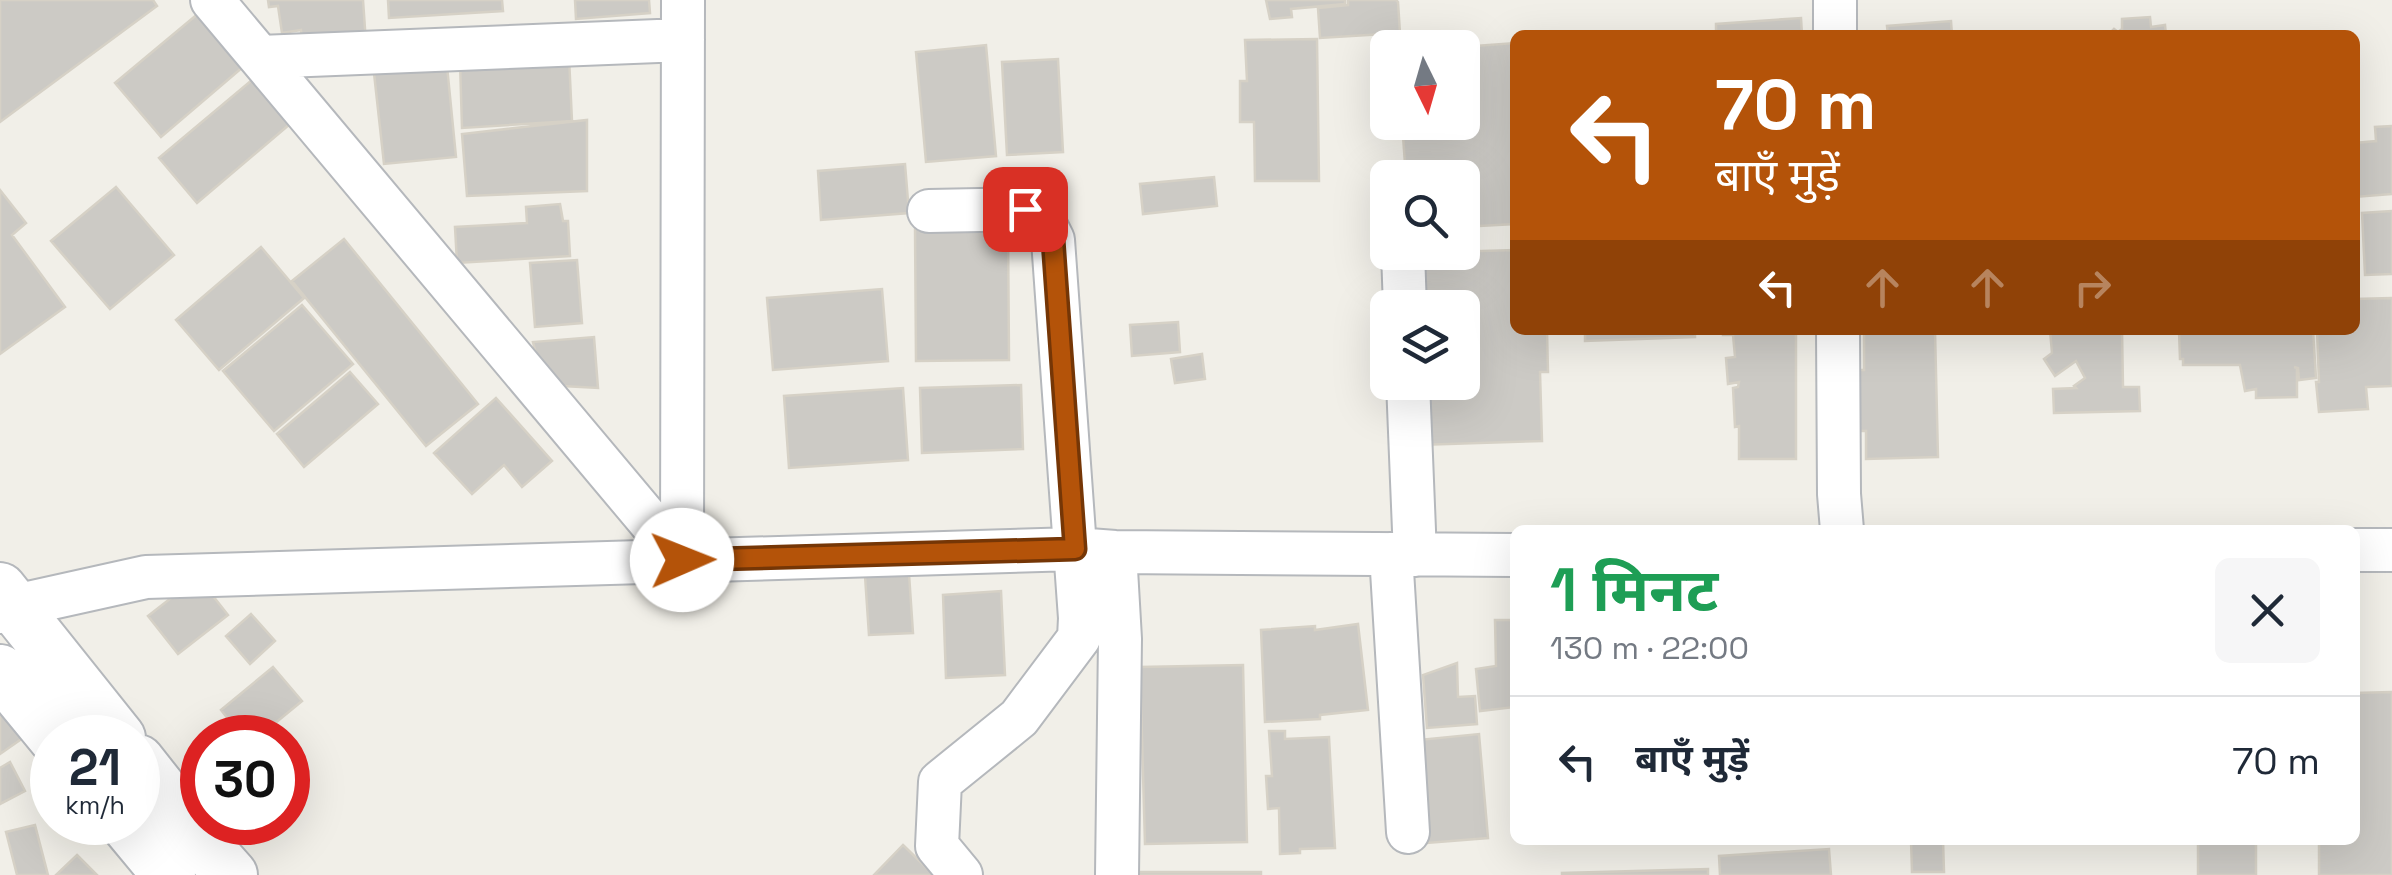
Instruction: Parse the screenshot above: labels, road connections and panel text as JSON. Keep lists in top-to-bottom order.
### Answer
{
  "north": "bottom",
  "page": {
    "turn": ["70 m", "बाएँ मुड़ें"],
    "heading": ["1 मिनट", "130 m · 22:00"],
    "list": [
      {
        "name": "बाएँ मुड़ें",
        "value": "70 m"
      }
    ],
    "speed": "21 km/h",
    "limit": "30"
  }
}
